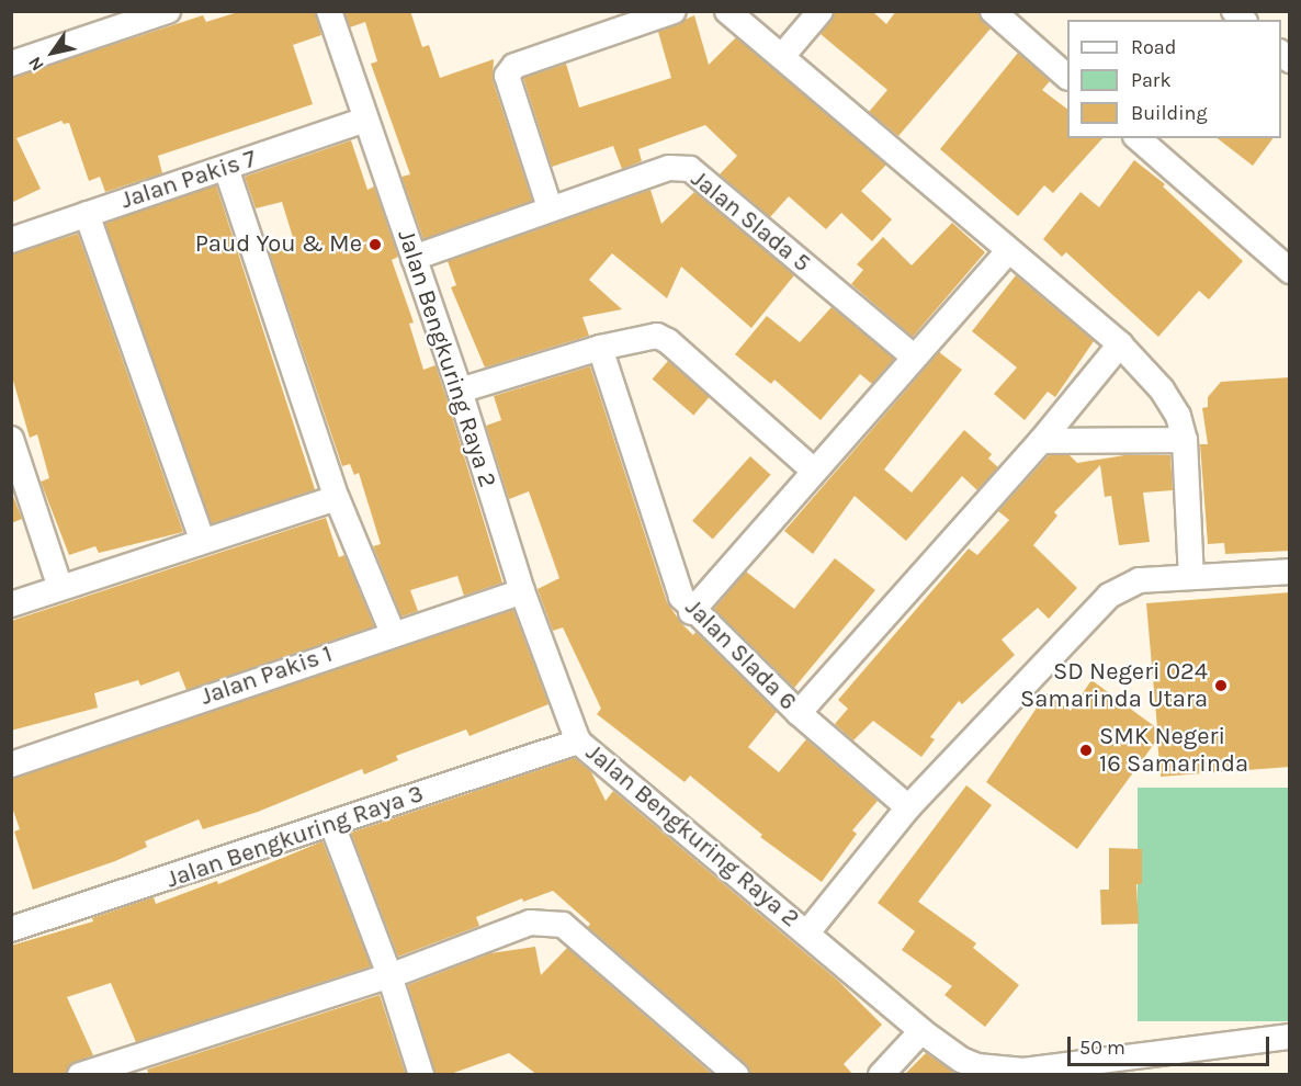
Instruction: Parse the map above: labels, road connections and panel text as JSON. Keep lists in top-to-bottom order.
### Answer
{
  "streets": {
    "street": [
      "Jalan Pakis 7",
      "Jalan Slada 5",
      "Jalan Bengkuring Raya 2",
      "Jalan Slada 6",
      "Jalan Pakis 1",
      "Jalan Bengkuring Raya 3"
    ]
  },
  "crossings": [
    ["Jalan Pakis 7", "Jalan Bengkuring Raya 2"],
    ["Jalan Slada 5", "Jalan Bengkuring Raya 2"],
    ["Jalan Bengkuring Raya 2", "Jalan Pakis 1"],
    ["Jalan Bengkuring Raya 2", "Jalan Bengkuring Raya 3"]
  ],
  "places": ["Paud You & Me", "SD Negeri 024 Samarinda Utara", "SMK Negeri 16 Samarinda"],
  "legend": ["Road", "Park", "Building"],
  "scale_bar": "50 m",
  "north": "bottom left"
}
